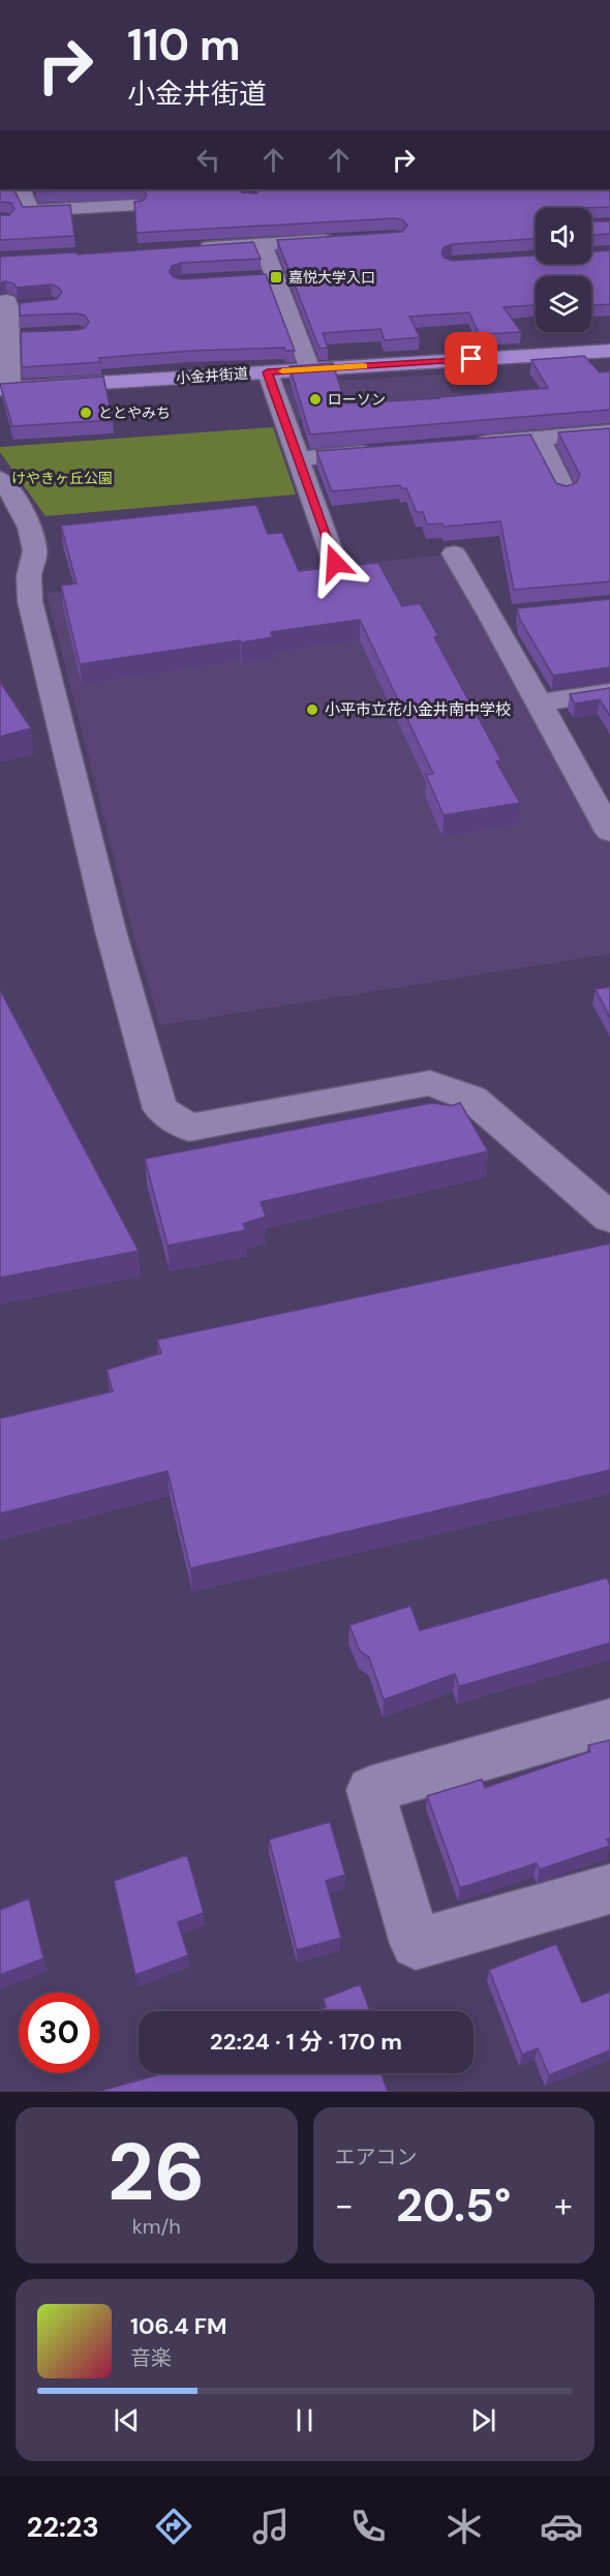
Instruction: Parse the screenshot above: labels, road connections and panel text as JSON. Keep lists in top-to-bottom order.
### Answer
{
  "streets": {
    "main road": ["小金井街道"]
  },
  "parks": ["けやきヶ丘公園"],
  "places": {
    "transit": ["嘉悦大学入口"],
    "other": ["ローソン", "ととやみち", "小平市立花小金井南中学校"]
  },
  "page": {
    "turn": ["110 m", "小金井街道"],
    "limit": "30",
    "trip": "22:24 · 1 分 · 170 m",
    "tile": [
      ["26", "km/h"],
      "エアコン"
    ],
    "heat": ["−", "20.5°", "+"],
    "song": ["106.4 FM", "音楽"],
    "tabs": "22:23"
  }
}
